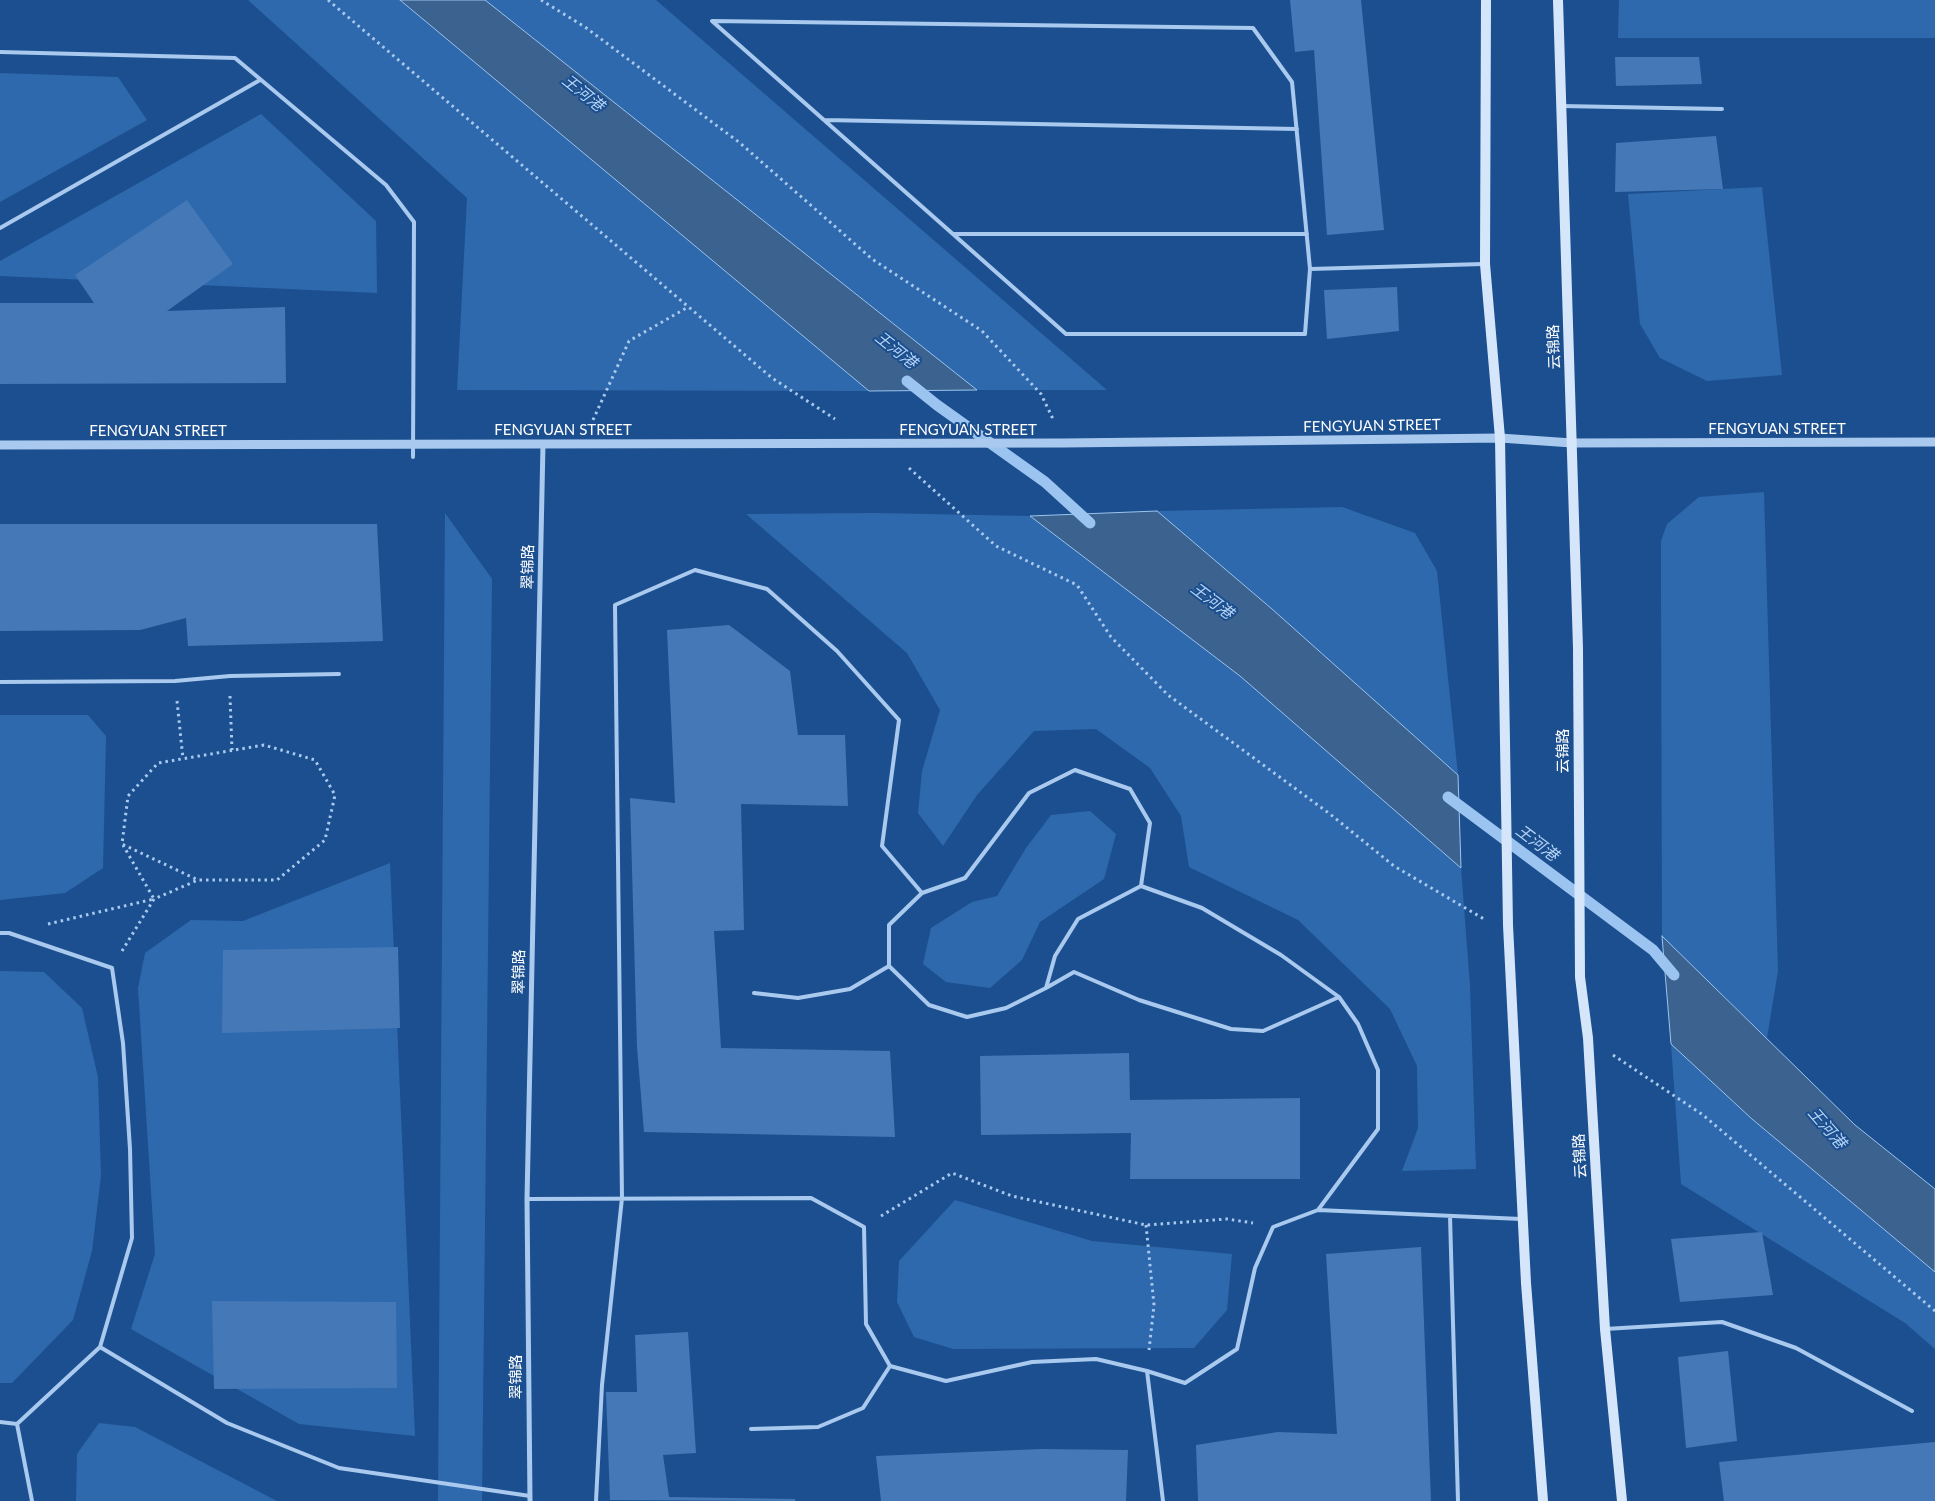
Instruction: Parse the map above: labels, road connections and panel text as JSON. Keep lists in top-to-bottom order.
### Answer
{
  "streets": {
    "main road": ["云锦路"],
    "street": ["FENGYUAN STREET", "翠锦路"]
  },
  "crossings": [
    ["云锦路", "FENGYUAN STREET"],
    ["FENGYUAN STREET", "翠锦路"]
  ],
  "water": ["王河港"]
}
